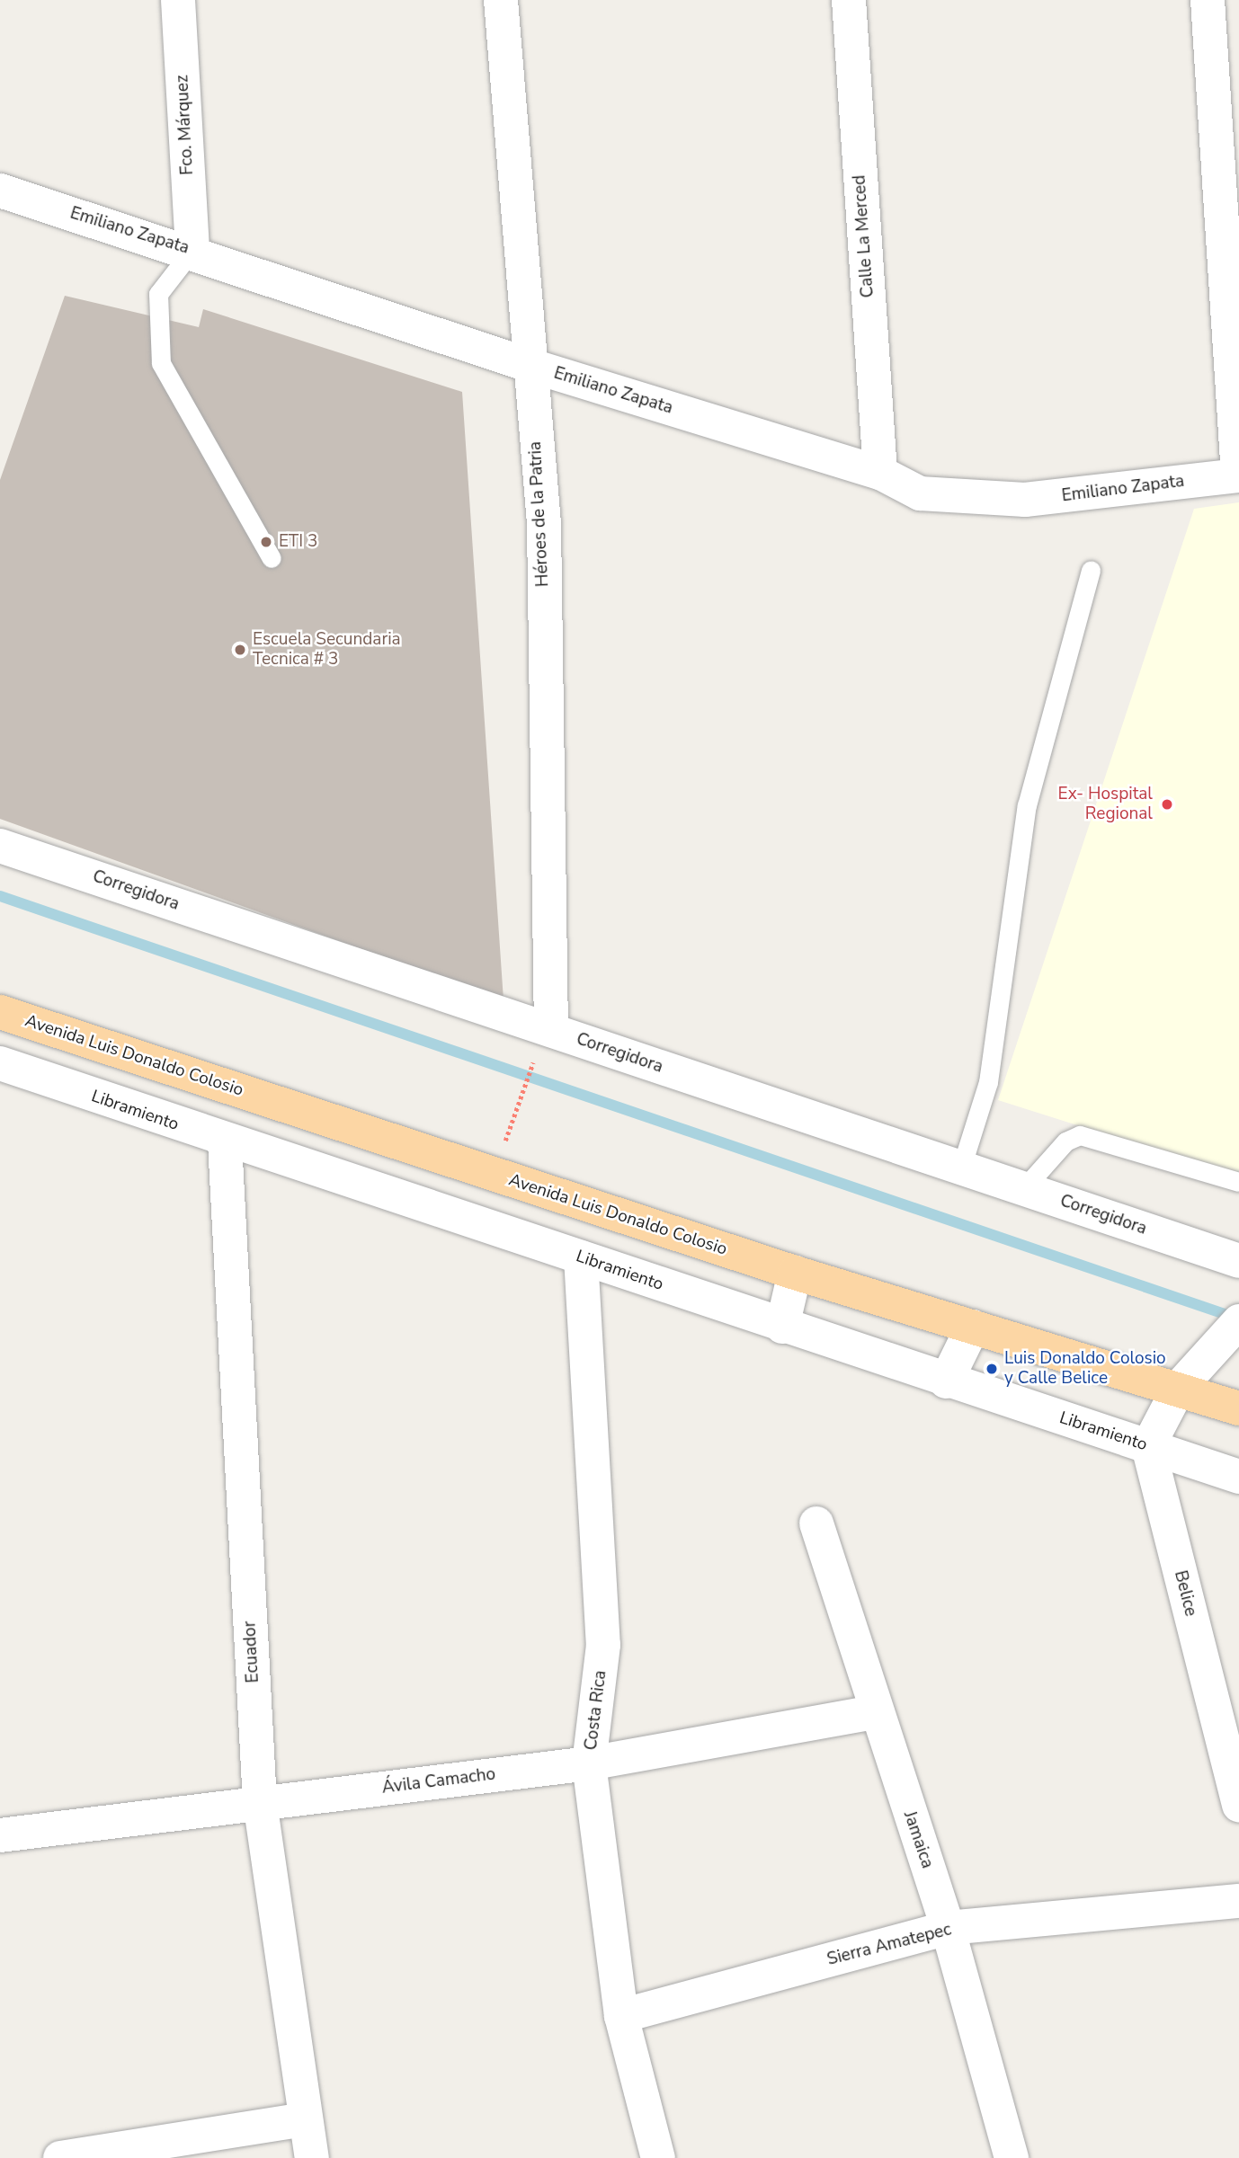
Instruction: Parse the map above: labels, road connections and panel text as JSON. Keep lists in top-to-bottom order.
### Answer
{
  "streets": {
    "main road": ["Avenida Luis Donaldo Colosio"],
    "street": [
      "Fco. Márquez",
      "Emiliano Zapata",
      "Calle La Merced",
      "Héroes de la Patria",
      "Corregidora",
      "Libramiento",
      "Belice",
      "Ecuador",
      "Costa Rica",
      "Ávila Camacho",
      "Jamaica",
      "Sierra Amatepec"
    ]
  },
  "crossings": [
    ["Fco. Márquez", "Emiliano Zapata"],
    ["Emiliano Zapata", "Calle La Merced"],
    ["Emiliano Zapata", "Héroes de la Patria"],
    ["Héroes de la Patria", "Corregidora"],
    ["Libramiento", "Belice"],
    ["Libramiento", "Ecuador"],
    ["Libramiento", "Costa Rica"],
    ["Ecuador", "Ávila Camacho"],
    ["Costa Rica", "Ávila Camacho"],
    ["Costa Rica", "Sierra Amatepec"],
    ["Ávila Camacho", "Jamaica"],
    ["Jamaica", "Sierra Amatepec"]
  ],
  "places": [
    "ETI 3",
    "Escuela Secundaria Tecnica # 3",
    "Ex- Hospital Regional",
    "Luis Donaldo Colosio y Calle Belice"
  ]
}
